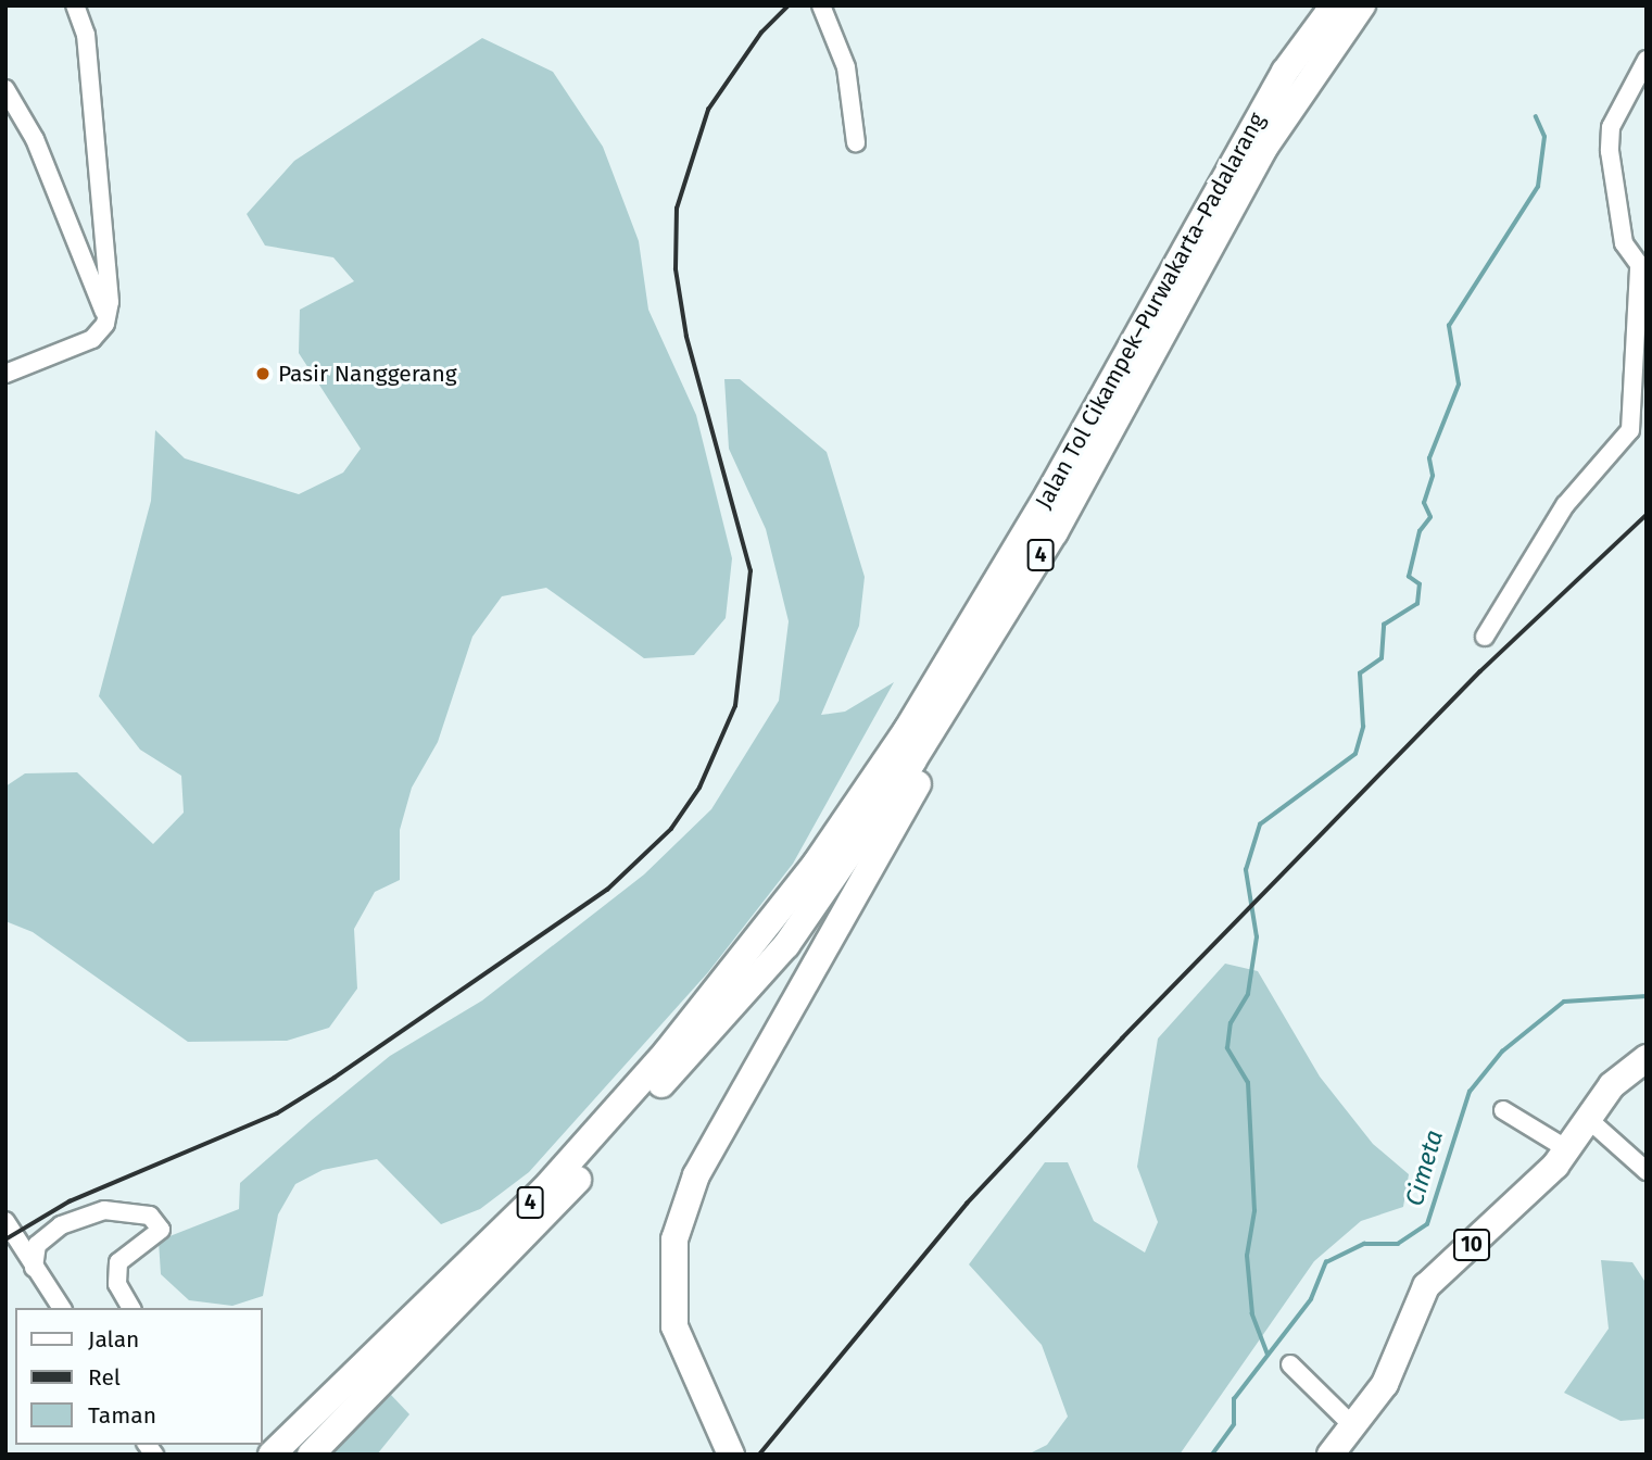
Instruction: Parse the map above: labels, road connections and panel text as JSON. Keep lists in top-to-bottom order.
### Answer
{
  "streets": {
    "highway": ["Jalan Tol Cikampek–Purwakarta–Padalarang", "4", "10"]
  },
  "water": ["Cimeta"],
  "places": ["Pasir Nanggerang"],
  "legend": ["Jalan", "Rel", "Taman"]
}
